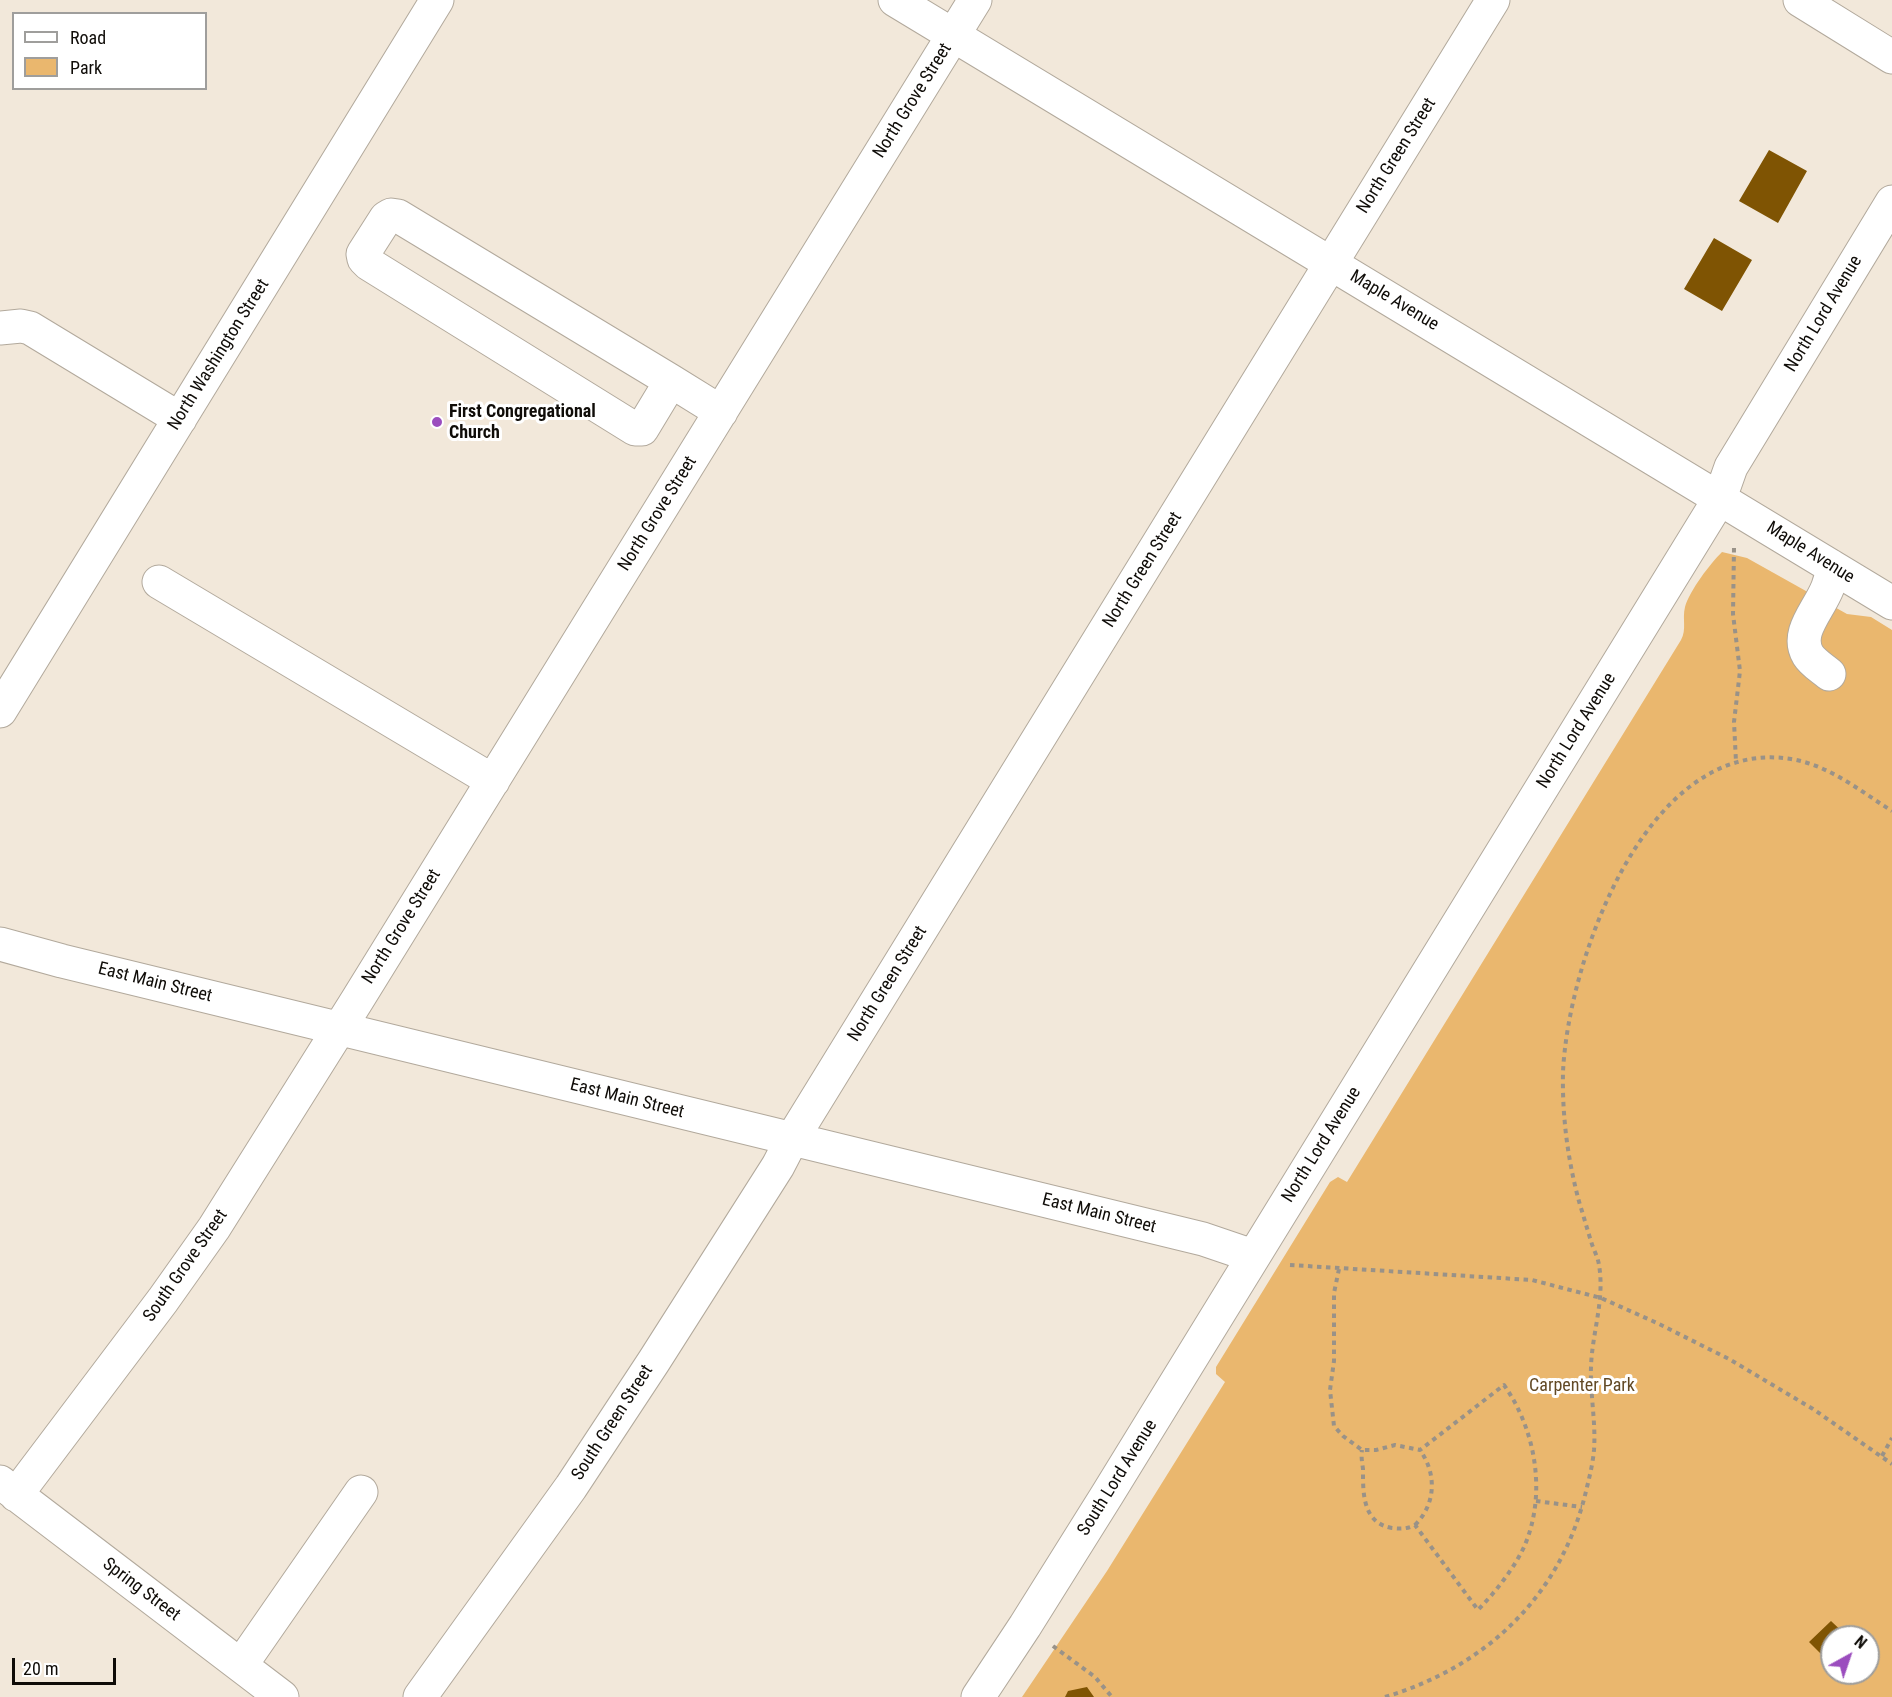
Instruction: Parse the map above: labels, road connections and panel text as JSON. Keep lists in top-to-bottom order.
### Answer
{
  "streets": {
    "street": [
      "North Grove Street",
      "North Green Street",
      "Maple Avenue",
      "North Lord Avenue",
      "North Washington Street",
      "East Main Street",
      "South Grove Street",
      "South Green Street",
      "South Lord Avenue",
      "Spring Street"
    ]
  },
  "crossings": [
    ["North Grove Street", "Maple Avenue"],
    ["North Grove Street", "East Main Street"],
    ["North Grove Street", "South Grove Street"],
    ["North Green Street", "Maple Avenue"],
    ["North Green Street", "East Main Street"],
    ["North Green Street", "South Green Street"],
    ["Maple Avenue", "North Lord Avenue"],
    ["North Lord Avenue", "East Main Street"],
    ["North Lord Avenue", "South Lord Avenue"],
    ["East Main Street", "South Grove Street"],
    ["East Main Street", "South Green Street"],
    ["East Main Street", "South Lord Avenue"],
    ["South Grove Street", "Spring Street"]
  ],
  "parks": ["Carpenter Park"],
  "places": ["First Congregational Church"],
  "legend": ["Road", "Park"],
  "scale_bar": "20 m",
  "north": "top right"
}
